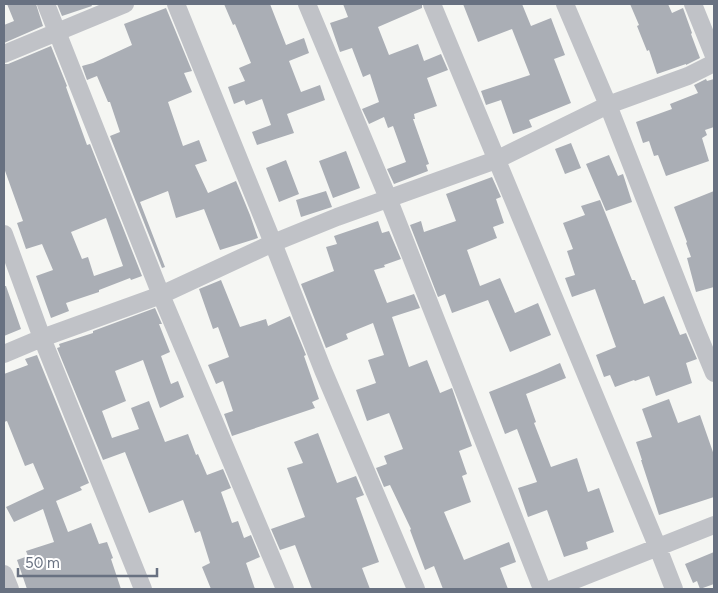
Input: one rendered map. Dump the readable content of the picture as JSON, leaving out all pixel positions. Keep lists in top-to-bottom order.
{
  "scale_bar": "50 m"
}
